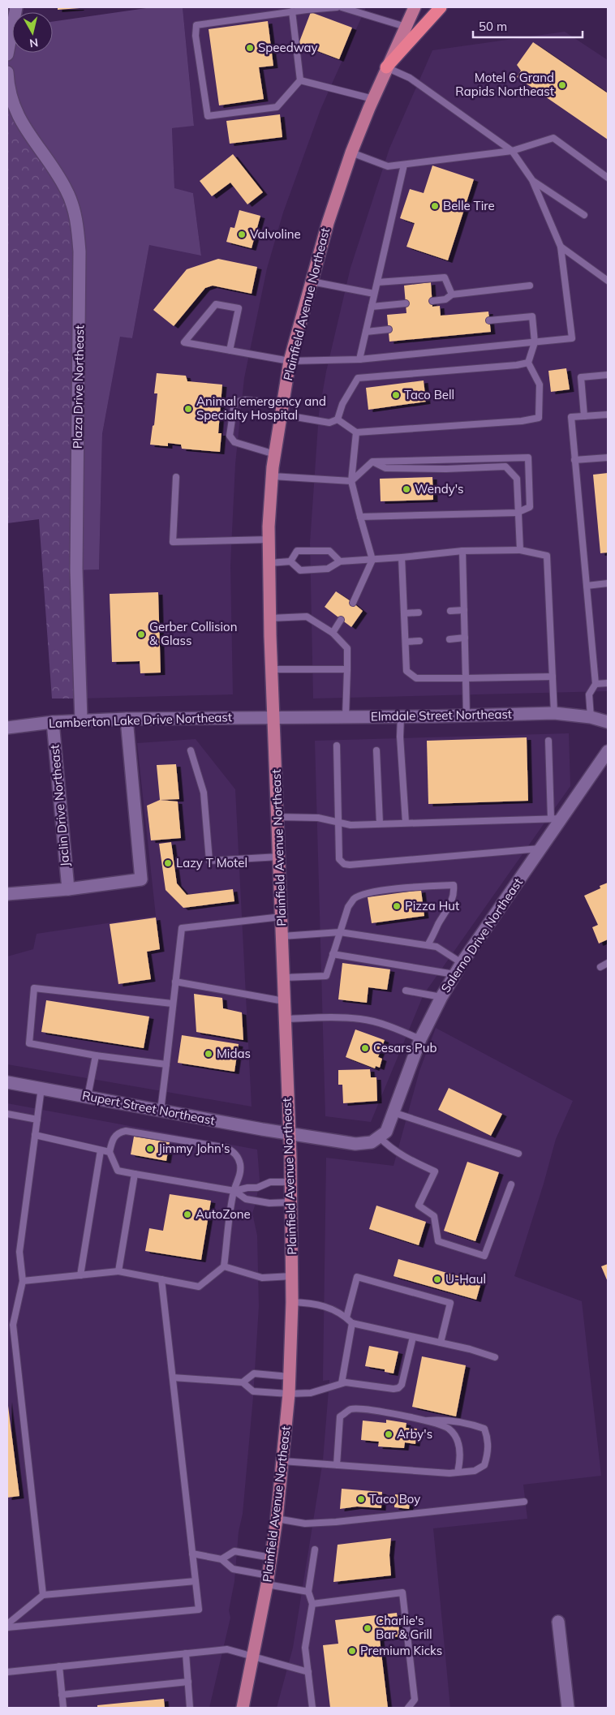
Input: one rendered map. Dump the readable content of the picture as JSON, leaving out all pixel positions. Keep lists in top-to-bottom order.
{
  "streets": {
    "main road": ["Plainfield Avenue Northeast"],
    "street": [
      "Plaza Drive Northeast",
      "Elmdale Street Northeast",
      "Lamberton Lake Drive Northeast",
      "Jaclin Drive Northeast",
      "Salerno Drive Northeast",
      "Rupert Street Northeast"
    ]
  },
  "crossings": [
    ["Plainfield Avenue Northeast", "Elmdale Street Northeast"],
    ["Plainfield Avenue Northeast", "Lamberton Lake Drive Northeast"],
    ["Plainfield Avenue Northeast", "Rupert Street Northeast"],
    ["Plaza Drive Northeast", "Lamberton Lake Drive Northeast"],
    ["Elmdale Street Northeast", "Lamberton Lake Drive Northeast"],
    ["Lamberton Lake Drive Northeast", "Jaclin Drive Northeast"]
  ],
  "places": [
    "Speedway",
    "Motel 6 Grand Rapids Northeast",
    "Belle Tire",
    "Valvoline",
    "Taco Bell",
    "Animal emergency and Specialty Hospital",
    "Wendy's",
    "Gerber Collision & Glass",
    "Lazy T Motel",
    "Pizza Hut",
    "Cesars Pub",
    "Midas",
    "Jimmy John's",
    "AutoZone",
    "U-Haul",
    "Arby's",
    "Taco Boy",
    "Charlie's Bar & Grill",
    "Premium Kicks"
  ],
  "scale_bar": "50 m",
  "north": "bottom"
}
